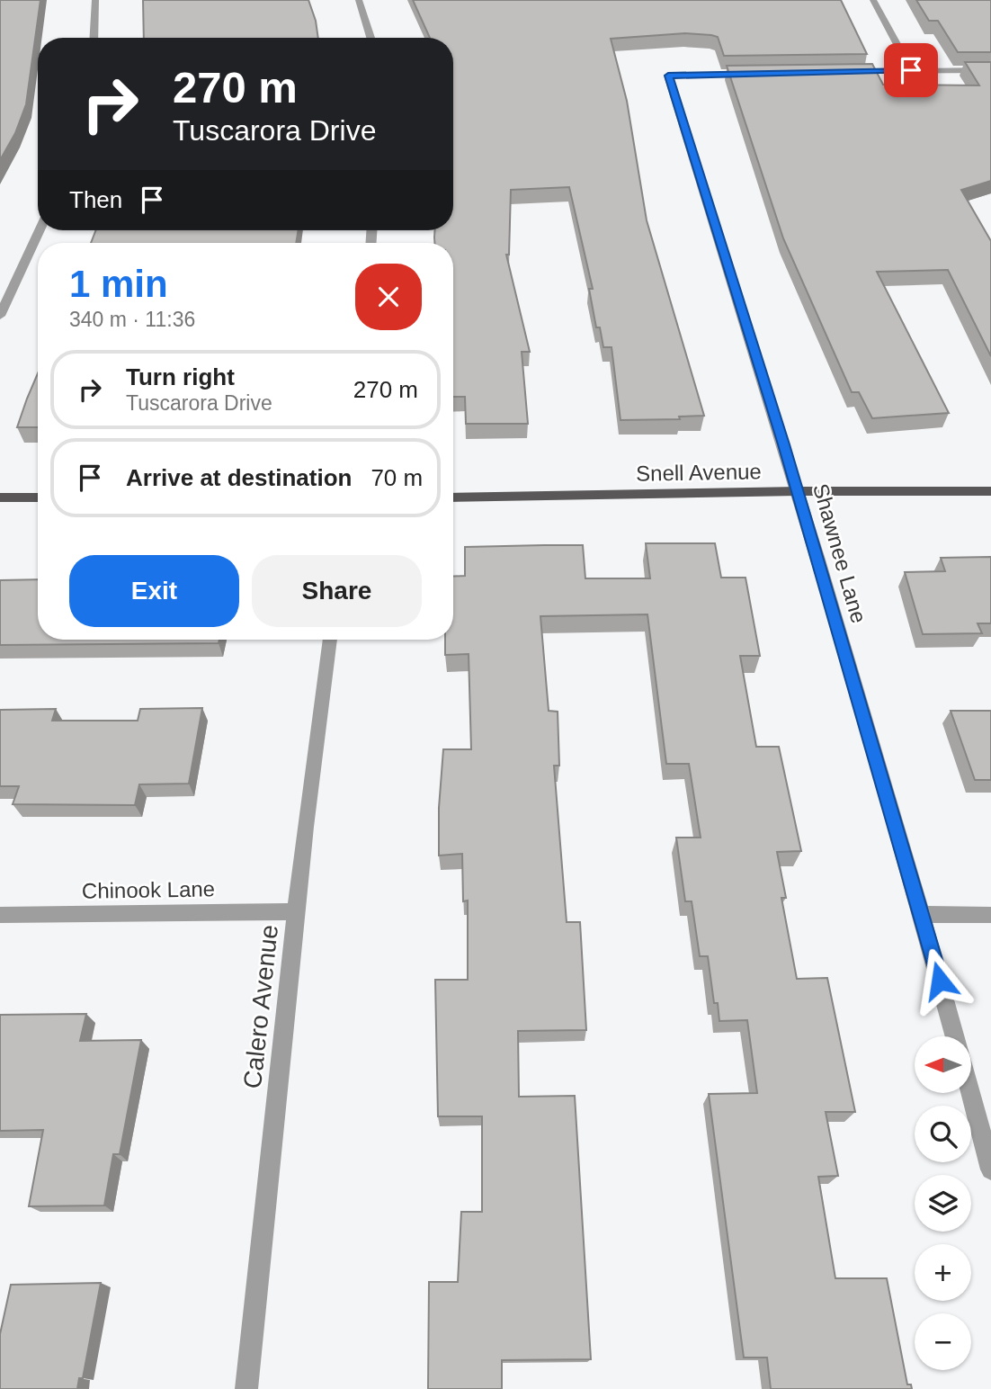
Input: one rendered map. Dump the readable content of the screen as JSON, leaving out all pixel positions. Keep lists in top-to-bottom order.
{
  "streets": {
    "main road": ["Snell Avenue"],
    "street": ["Shawnee Lane", "Chinook Lane", "Calero Avenue"]
  },
  "crossings": [
    ["Snell Avenue", "Shawnee Lane"],
    ["Chinook Lane", "Calero Avenue"]
  ],
  "north": "left",
  "page": {
    "turn": ["270 m", "Tuscarora Drive"],
    "then": "Then",
    "heading": ["1 min", "340 m · 11:36"],
    "list": [
      {
        "name": "Turn right",
        "note": "Tuscarora Drive",
        "value": "270 m"
      },
      {
        "name": "Arrive at destination",
        "value": "70 m"
      }
    ],
    "buttons": ["Exit", "Share"],
    "map_buttons": ["+", "−"]
  }
}
